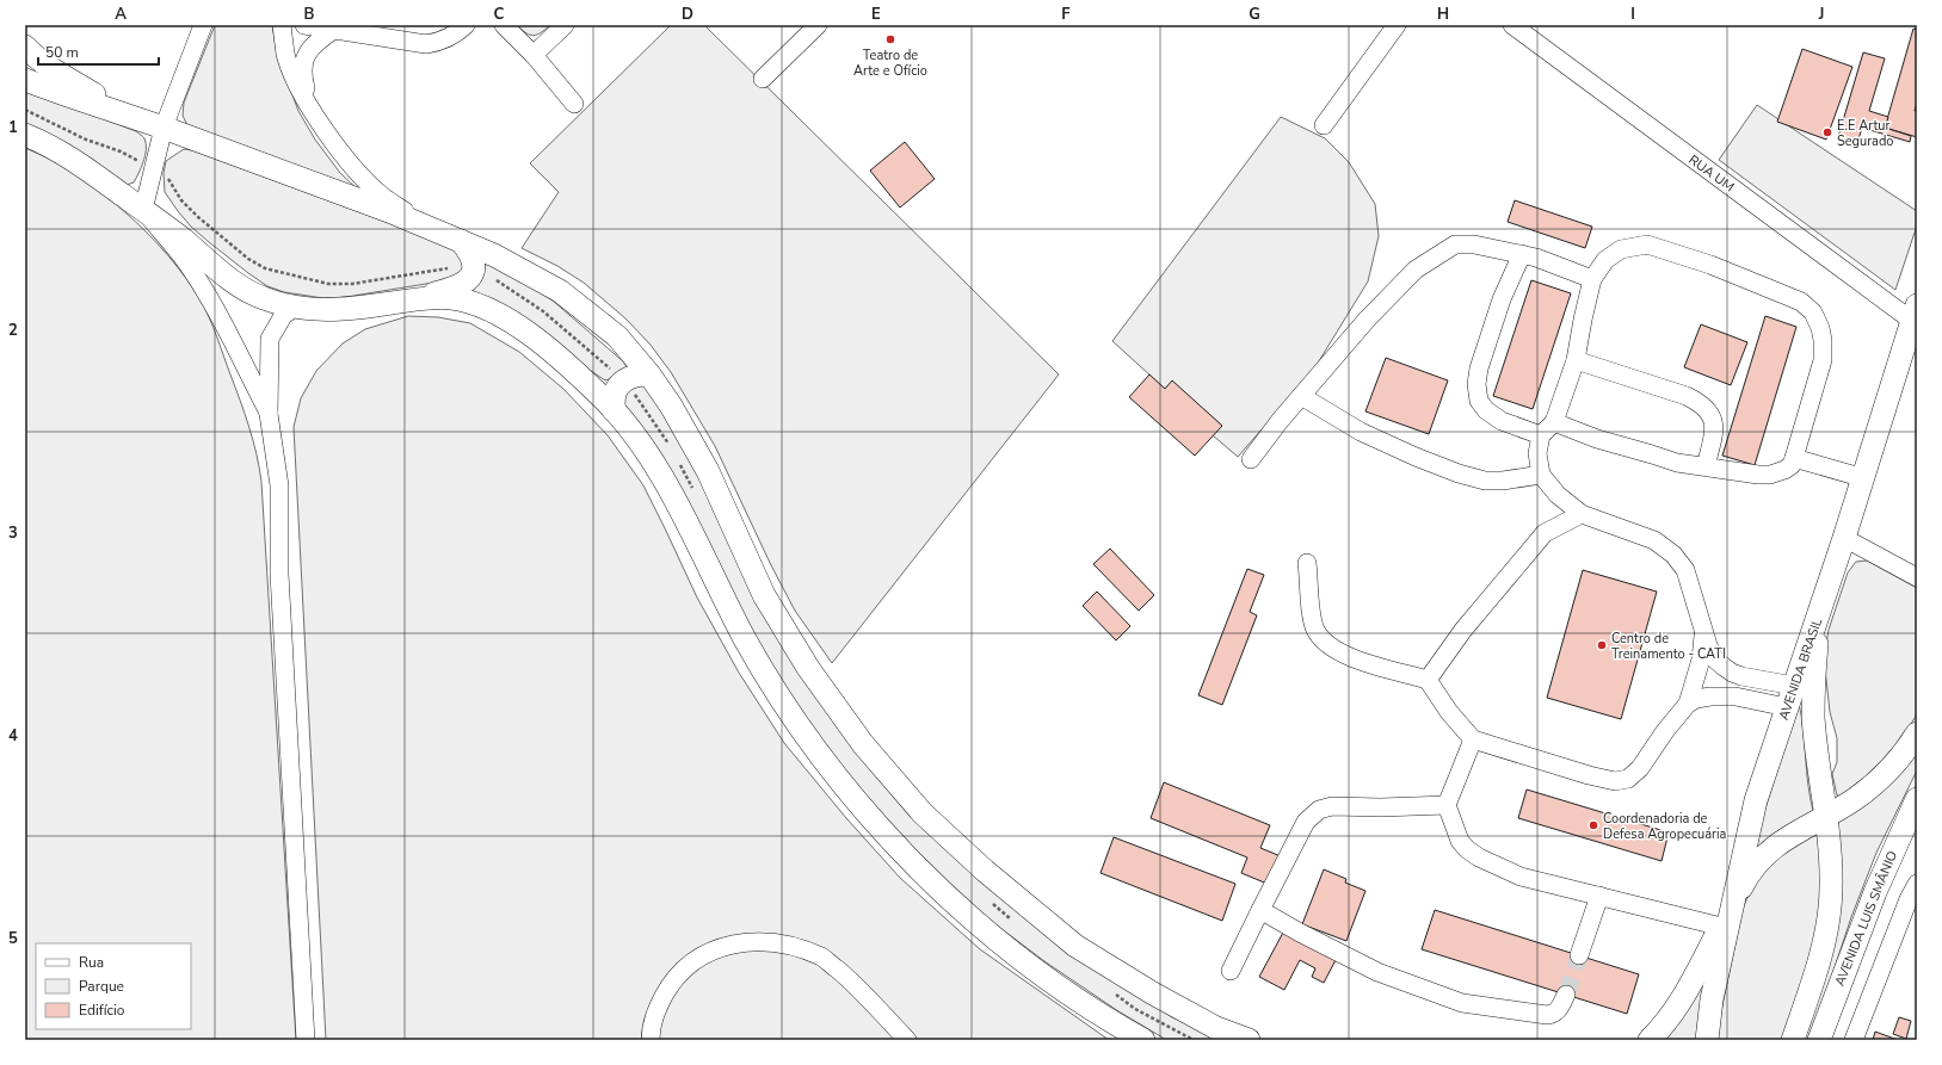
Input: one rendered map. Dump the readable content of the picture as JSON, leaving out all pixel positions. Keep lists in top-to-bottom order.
{
  "streets": {
    "main road": ["AVENIDA BRASIL", "AVENIDA LUIS SMÂNIO"],
    "street": ["RUA UM"]
  },
  "crossings": [
    ["RUA UM", "AVENIDA BRASIL"]
  ],
  "places": [
    "Teatro de Arte e Ofício",
    "E.E Artur Segurado",
    "Centro de Treinamento - CATI",
    "Coordenadoria de Defesa Agropecuária"
  ],
  "legend": ["Rua", "Parque", "Edifício"],
  "scale_bar": "50 m",
  "grid": {
    "columns": [
      "A",
      "B",
      "C",
      "D",
      "E",
      "F",
      "G",
      "H",
      "I",
      "J"
    ],
    "rows": [
      "1",
      "2",
      "3",
      "4",
      "5"
    ]
  }
}
